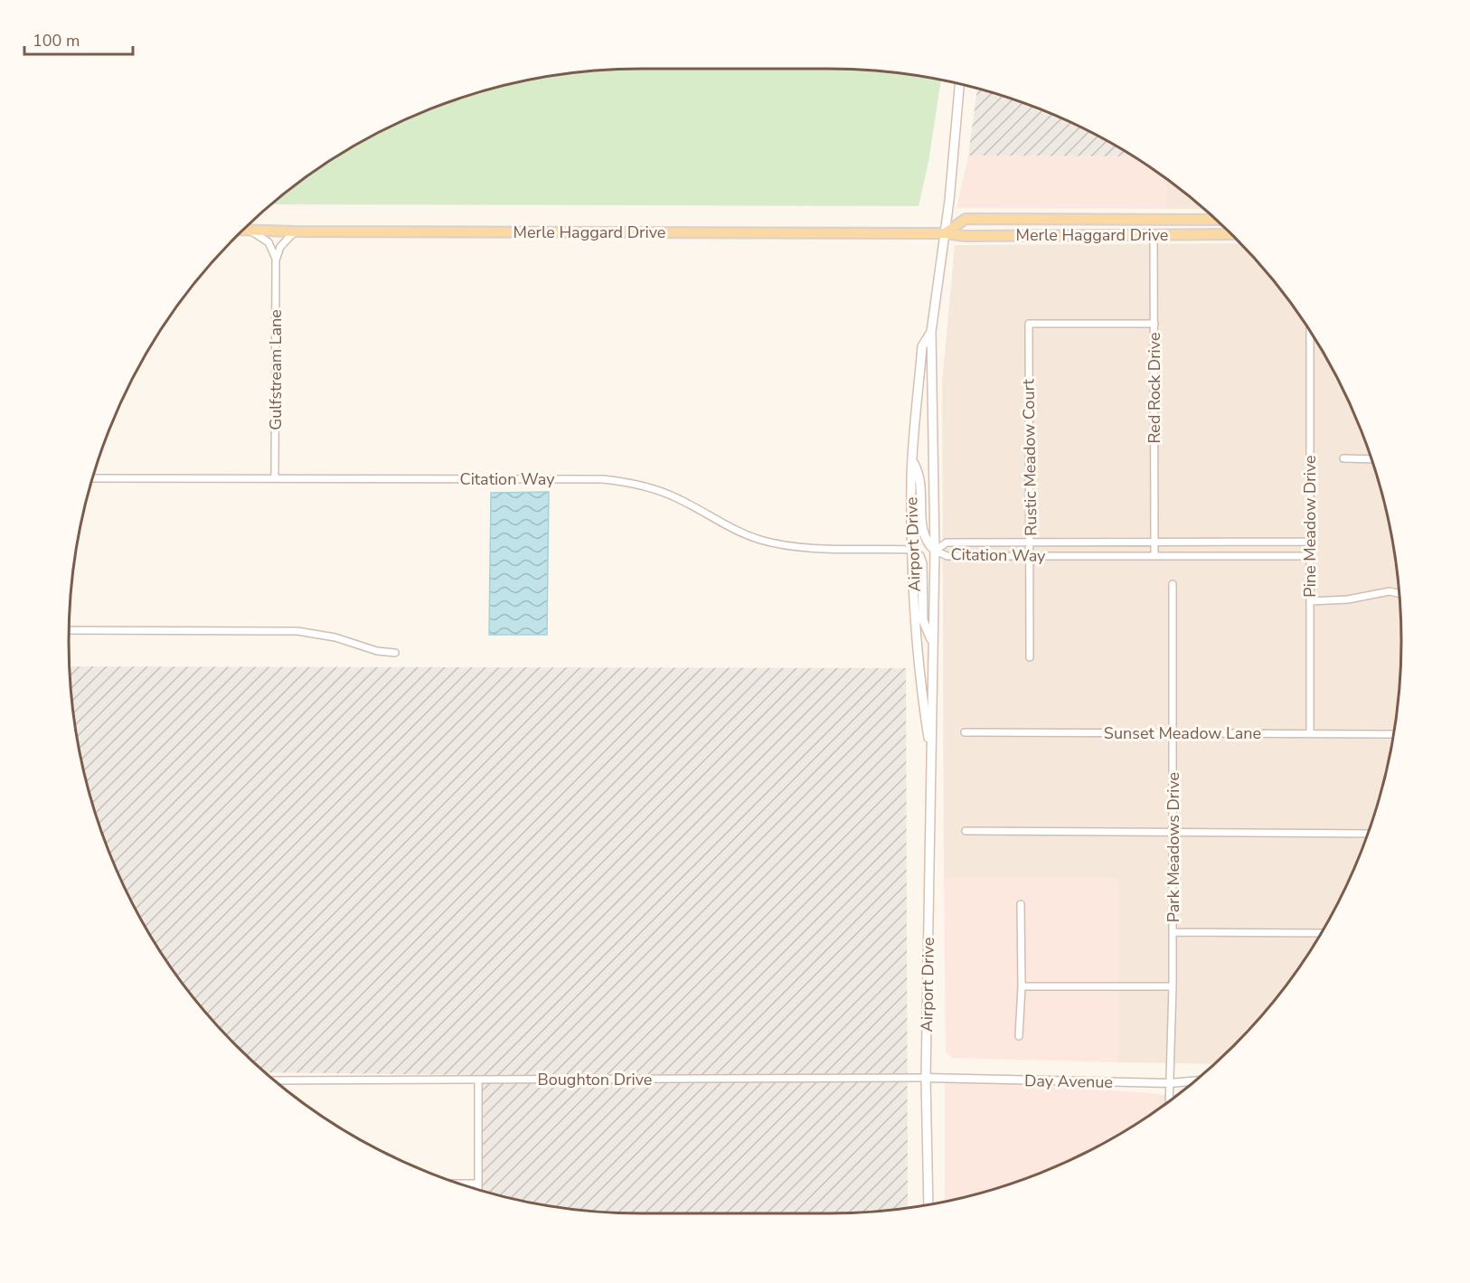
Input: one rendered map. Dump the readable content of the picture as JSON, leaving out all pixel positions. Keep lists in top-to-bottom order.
{
  "streets": {
    "main road": ["Merle Haggard Drive", "Airport Drive"],
    "street": [
      "Gulfstream Lane",
      "Red Rock Drive",
      "Rustic Meadow Court",
      "Citation Way",
      "Pine Meadow Drive",
      "Sunset Meadow Lane",
      "Park Meadows Drive",
      "Boughton Drive",
      "Day Avenue"
    ]
  },
  "crossings": [
    ["Merle Haggard Drive", "Gulfstream Lane"],
    ["Merle Haggard Drive", "Red Rock Drive"],
    ["Merle Haggard Drive", "Airport Drive"],
    ["Gulfstream Lane", "Citation Way"],
    ["Red Rock Drive", "Rustic Meadow Court"],
    ["Red Rock Drive", "Citation Way"],
    ["Rustic Meadow Court", "Citation Way"],
    ["Citation Way", "Pine Meadow Drive"],
    ["Citation Way", "Airport Drive"],
    ["Pine Meadow Drive", "Sunset Meadow Lane"],
    ["Airport Drive", "Boughton Drive"],
    ["Airport Drive", "Day Avenue"],
    ["Sunset Meadow Lane", "Park Meadows Drive"],
    ["Park Meadows Drive", "Day Avenue"],
    ["Boughton Drive", "Day Avenue"]
  ],
  "scale_bar": "100 m"
}
